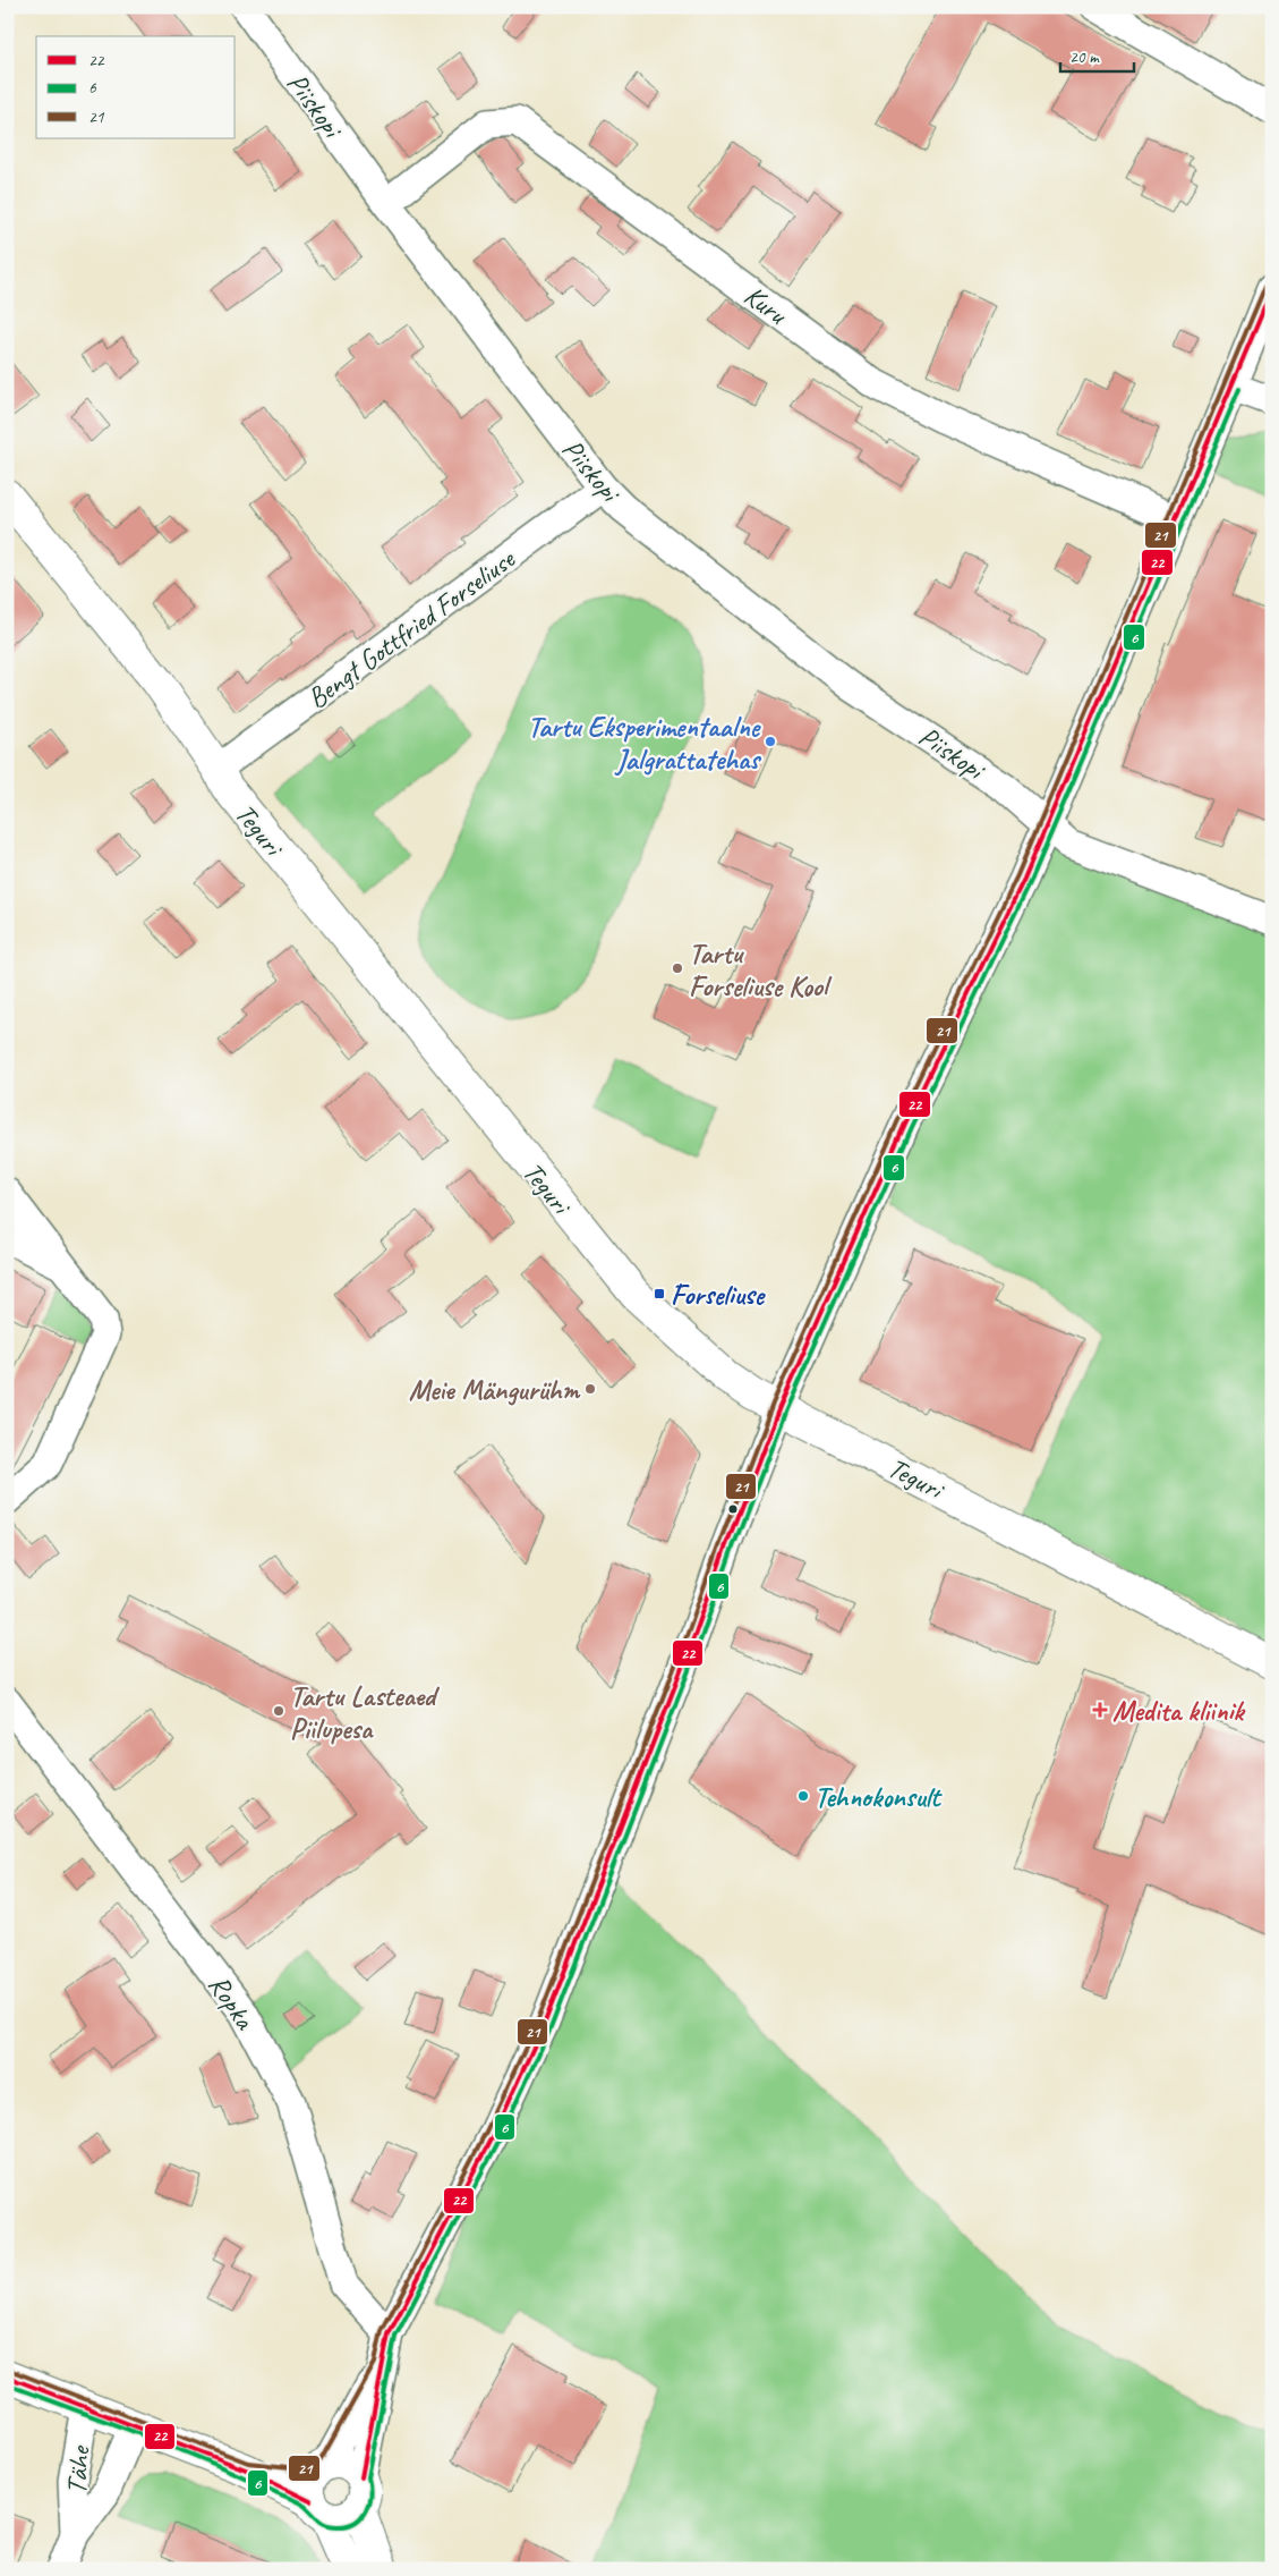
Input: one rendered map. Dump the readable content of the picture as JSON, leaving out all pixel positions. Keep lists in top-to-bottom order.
{
  "streets": {
    "street": [
      "Piiskopi",
      "Kuru",
      "Bengt Gottfried Forseliuse",
      "Teguri",
      "Ropka",
      "Tähe"
    ]
  },
  "crossings": [
    ["Piiskopi", "Kuru"],
    ["Piiskopi", "Bengt Gottfried Forseliuse"],
    ["Bengt Gottfried Forseliuse", "Teguri"]
  ],
  "places": {
    "other": [
      "Tartu Eksperimentaalne Jalgrattatehas",
      "Tartu Forseliuse Kool",
      "Meie Mängurühm",
      "Tartu Lasteaed Piilupesa",
      "Tehnokonsult"
    ],
    "transit": ["Forseliuse"],
    "health": ["Medita kliinik"]
  },
  "lines": ["transit line 21", "transit line 22", "transit line 6"],
  "legend": ["22", "6", "21"],
  "scale_bar": "20 m"
}
